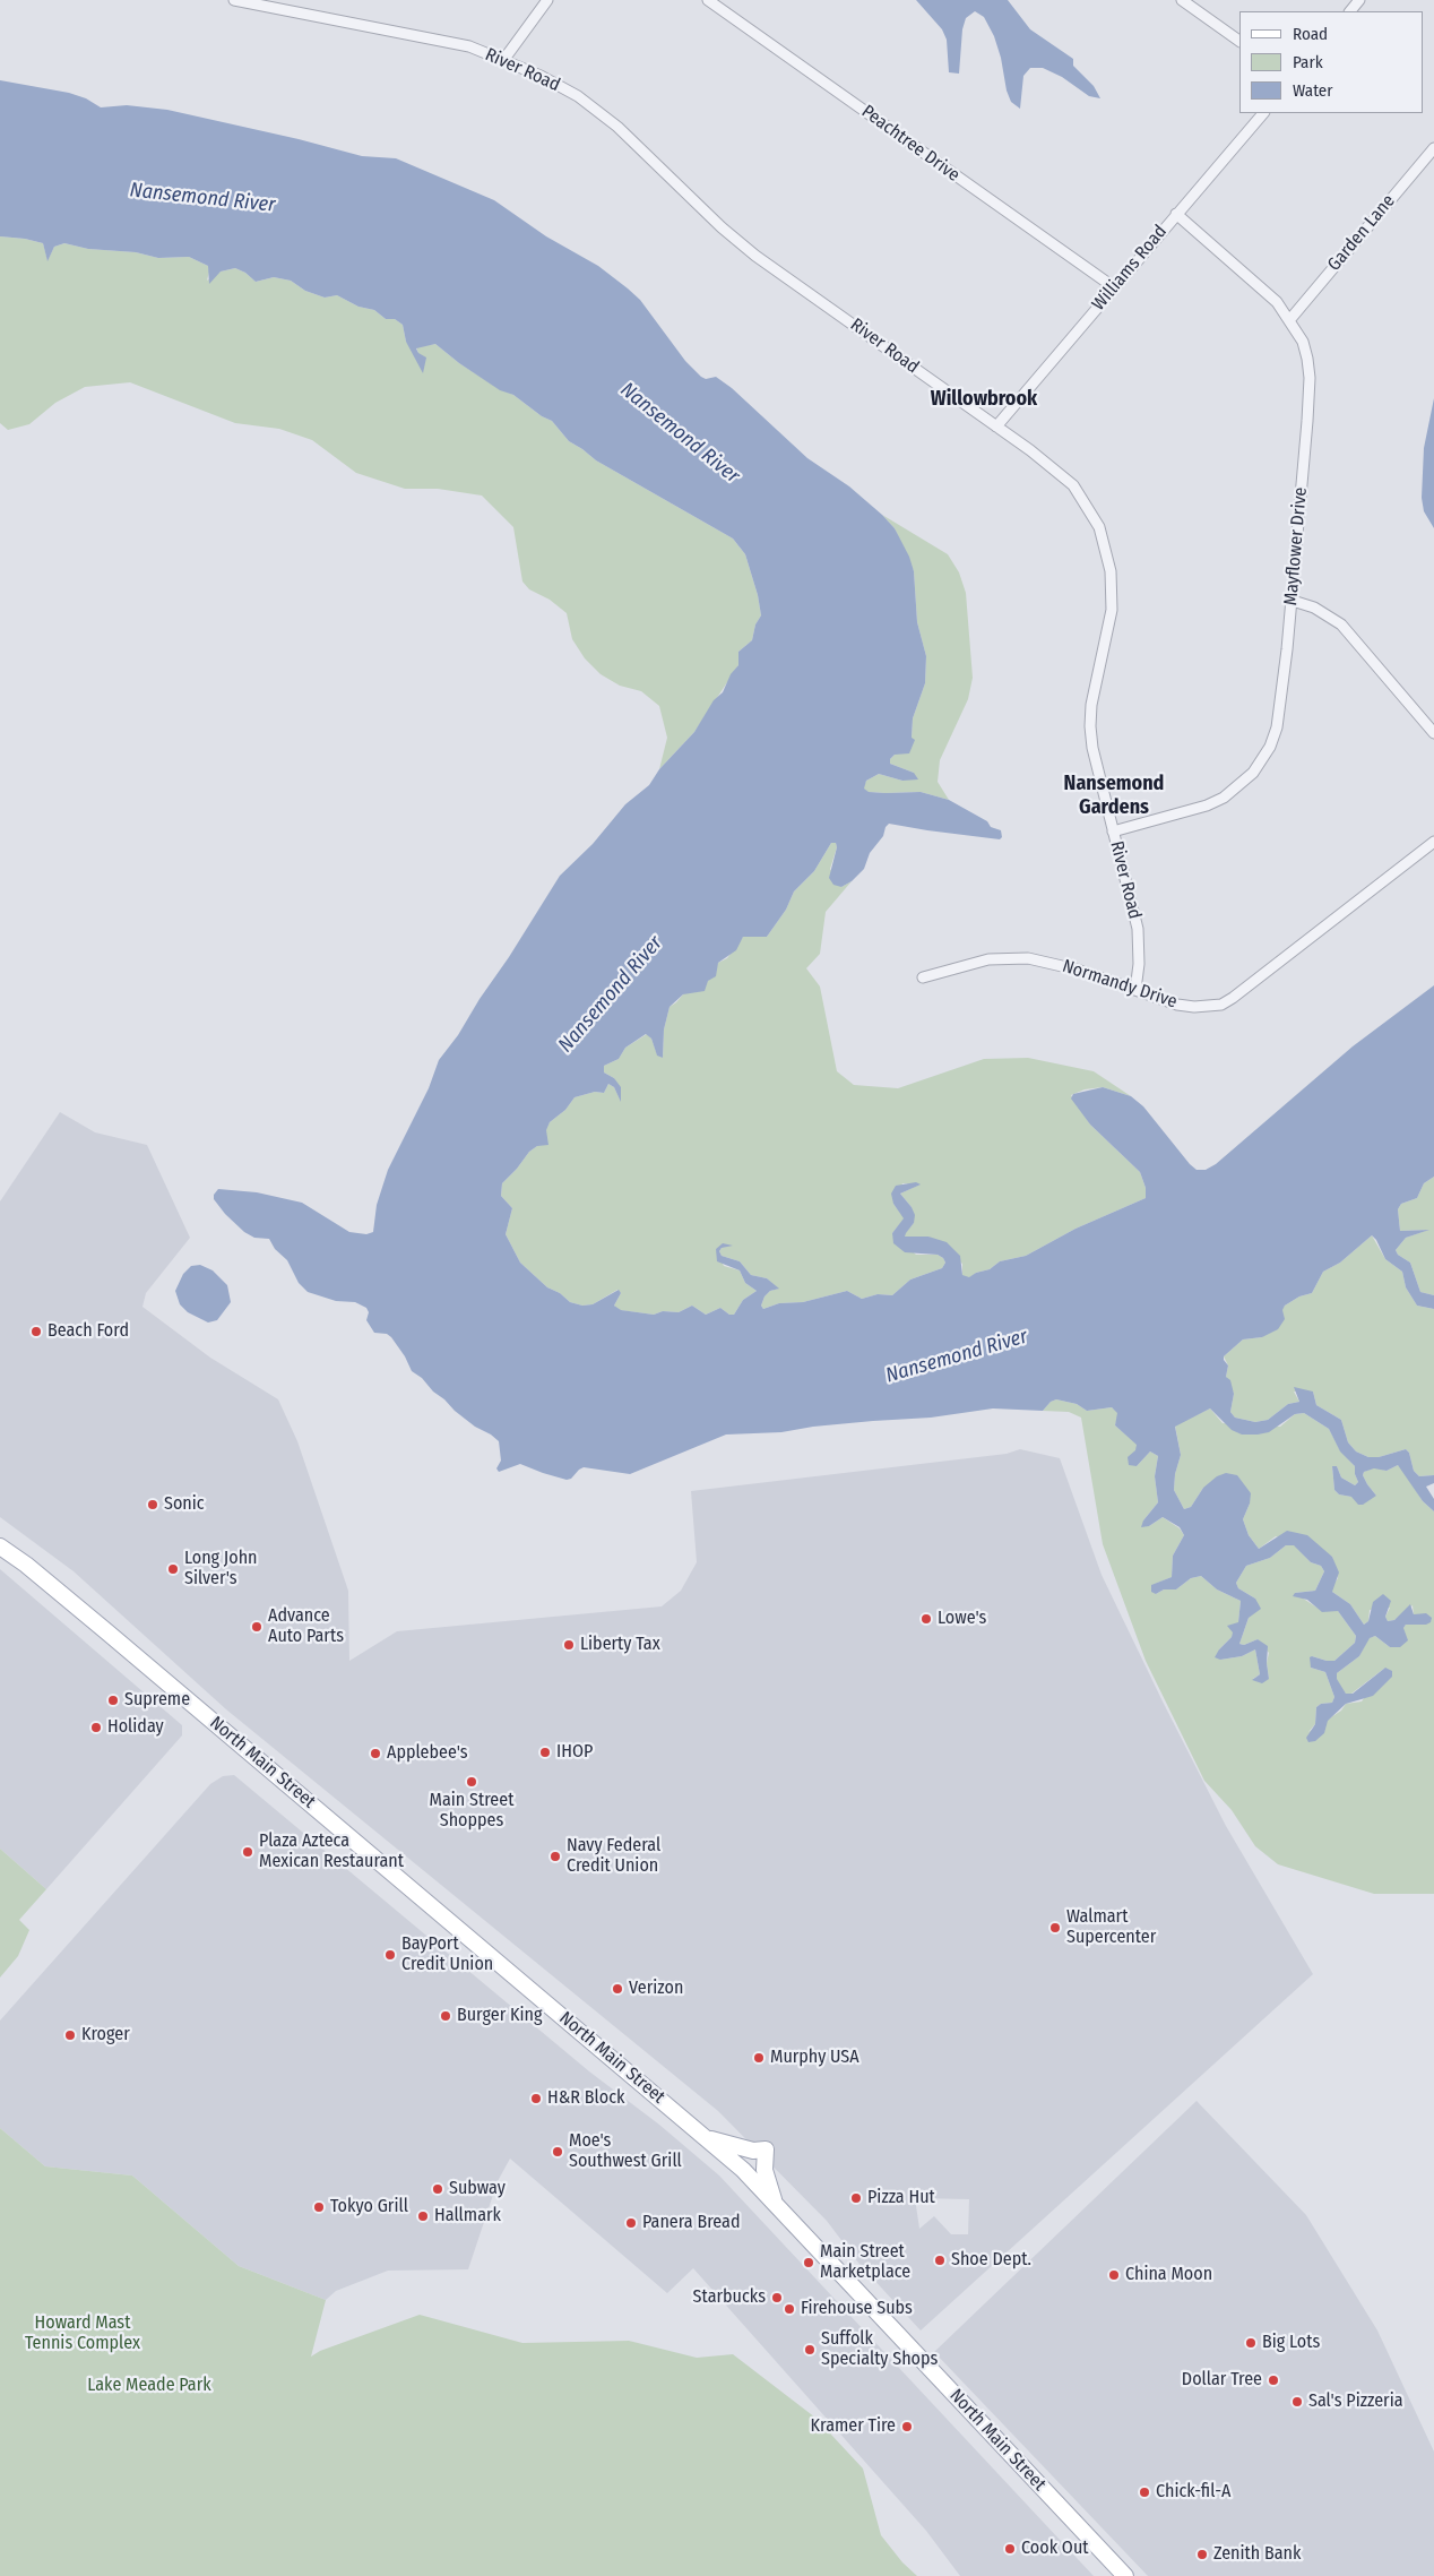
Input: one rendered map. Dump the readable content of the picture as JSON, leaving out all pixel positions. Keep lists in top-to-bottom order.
{
  "streets": {
    "main road": ["North Main Street"],
    "street": [
      "River Road",
      "Peachtree Drive",
      "Garden Lane",
      "Williams Road",
      "Mayflower Drive",
      "Normandy Drive"
    ]
  },
  "crossings": [
    ["River Road", "Williams Road"],
    ["River Road", "Mayflower Drive"],
    ["River Road", "Normandy Drive"],
    ["Peachtree Drive", "Williams Road"],
    ["Garden Lane", "Mayflower Drive"],
    ["Williams Road", "Mayflower Drive"]
  ],
  "districts": ["Willowbrook", "Nansemond Gardens"],
  "water": ["Nansemond River"],
  "parks": ["Howard Mast Tennis Complex", "Lake Meade Park"],
  "places": [
    "Beach Ford",
    "Sonic",
    "Long John Silver's",
    "Lowe's",
    "Advance Auto Parts",
    "Liberty Tax",
    "Supreme",
    "Holiday",
    "IHOP",
    "Applebee's",
    "Main Street Shoppes",
    "Plaza Azteca Mexican Restaurant",
    "Navy Federal Credit Union",
    "Walmart Supercenter",
    "BayPort Credit Union",
    "Verizon",
    "Burger King",
    "Kroger",
    "Murphy USA",
    "H&R Block",
    "Moe's Southwest Grill",
    "Subway",
    "Pizza Hut",
    "Tokyo Grill",
    "Hallmark",
    "Panera Bread",
    "Shoe Dept.",
    "Main Street Marketplace",
    "China Moon",
    "Starbucks",
    "Firehouse Subs",
    "Big Lots",
    "Suffolk Specialty Shops",
    "Dollar Tree",
    "Sal's Pizzeria",
    "Kramer Tire",
    "Chick-fil-A",
    "Cook Out",
    "Zenith Bank"
  ],
  "legend": ["Road", "Park", "Water"]
}
